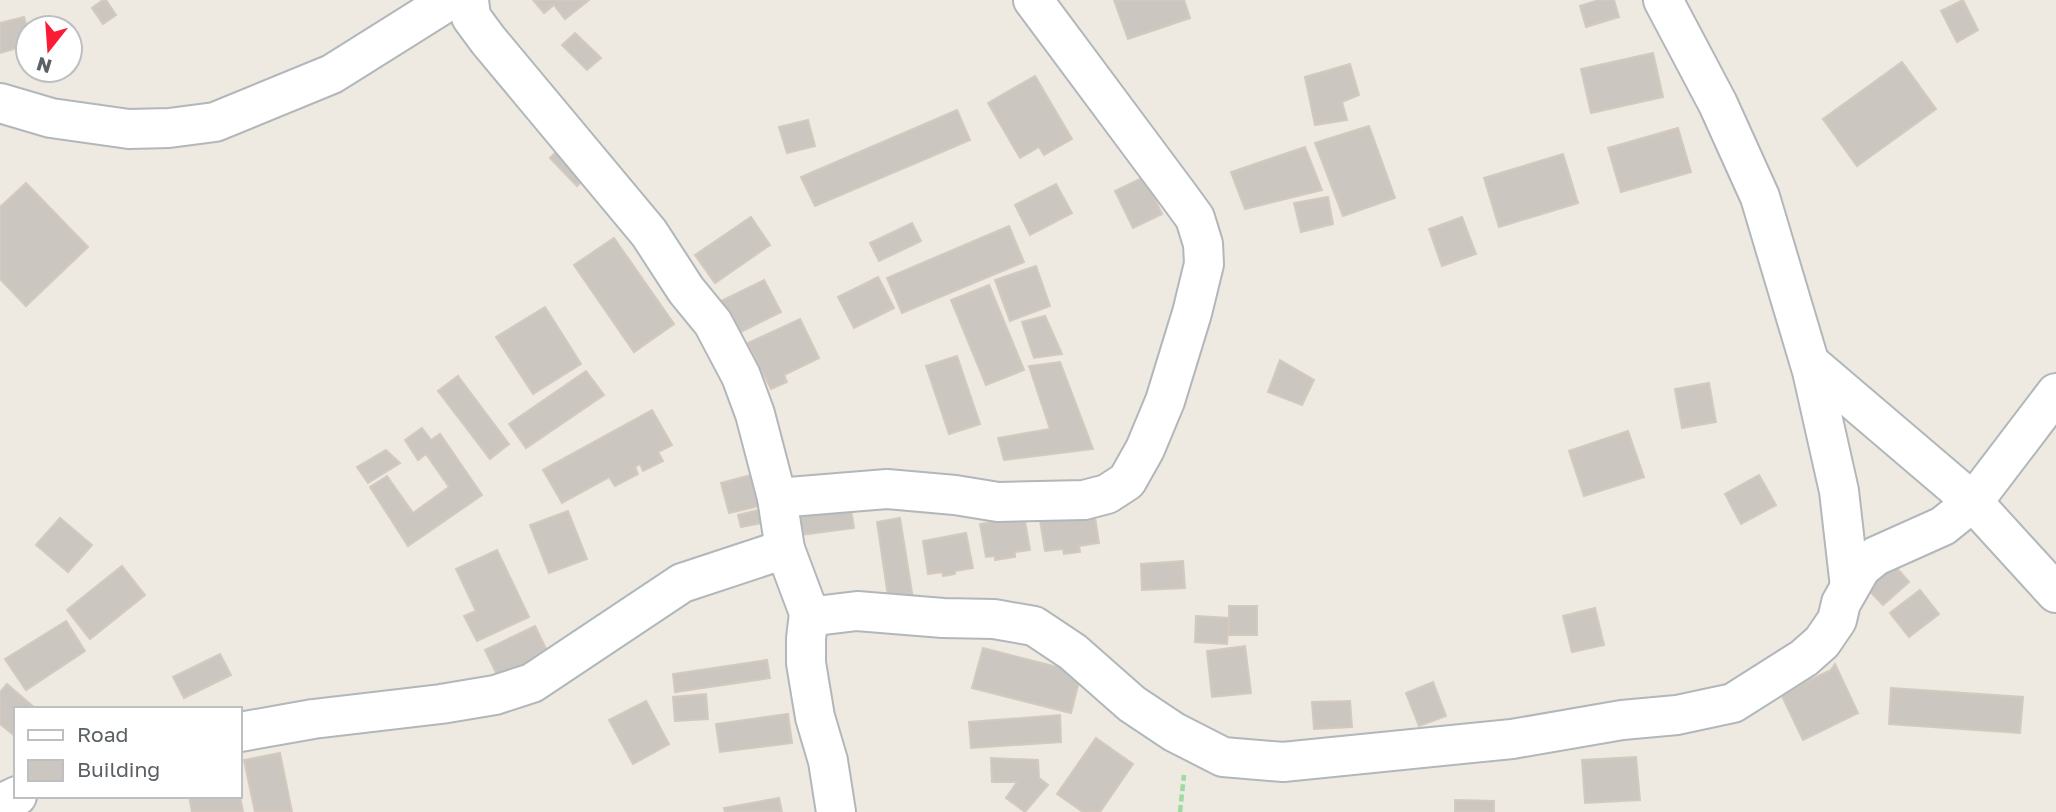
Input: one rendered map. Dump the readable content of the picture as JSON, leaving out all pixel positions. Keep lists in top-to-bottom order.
{
  "legend": ["Road", "Building"],
  "north": "bottom"
}
